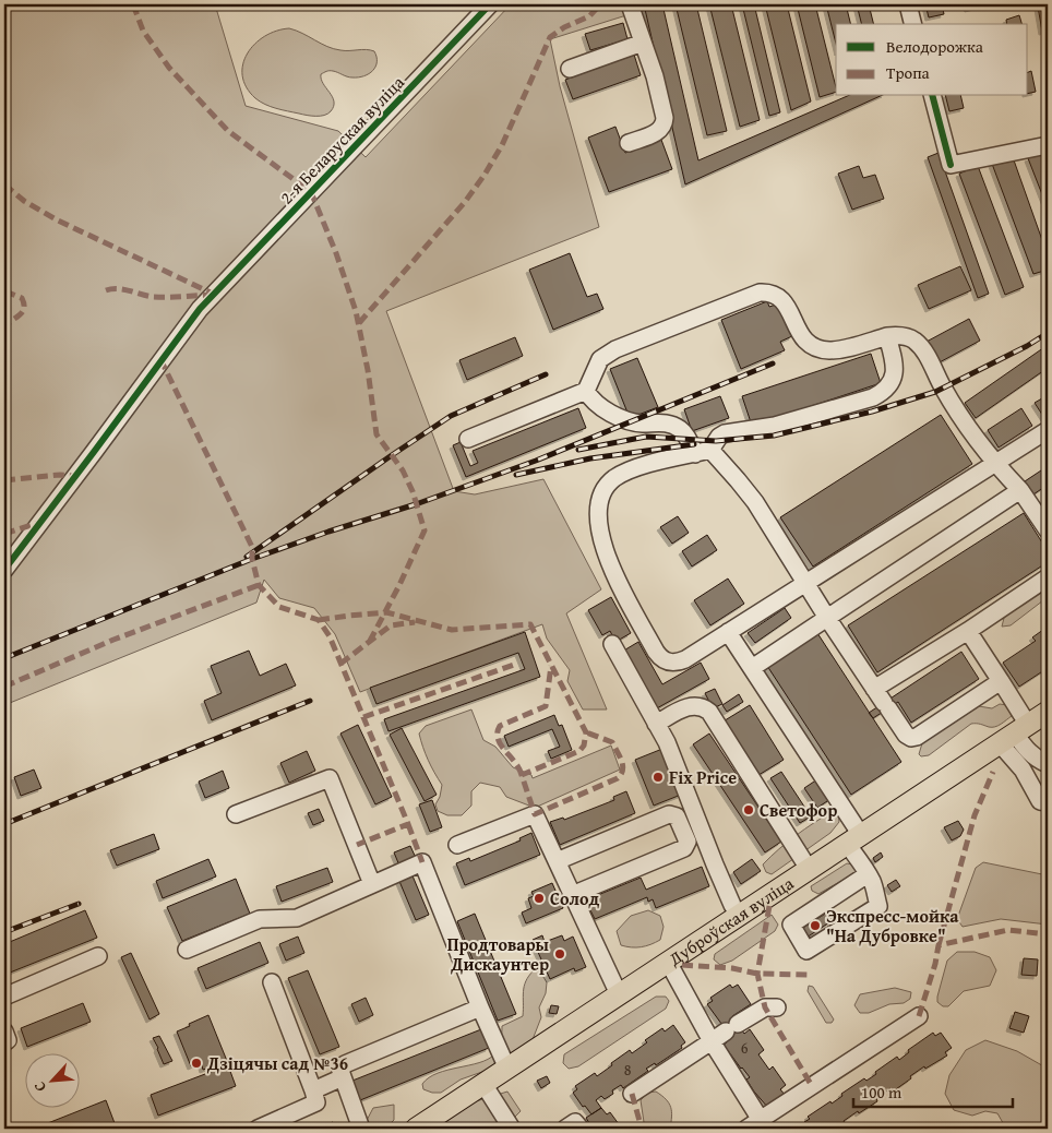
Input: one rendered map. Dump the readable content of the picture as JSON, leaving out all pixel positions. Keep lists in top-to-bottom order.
{
  "streets": {
    "main road": ["Дуброўская вуліца"],
    "street": ["2-я Беларуская вуліца"]
  },
  "places": [
    "Fix Price",
    "Светофор",
    "Солод",
    "Экспресс-мойка \"На Дубровке\"",
    "Продтовары Дискаунтер",
    "Дзіцячы сад №36"
  ],
  "house_numbers": ["6", "8"],
  "legend": ["Велодорожка", "Тропа"],
  "scale_bar": "100 m",
  "north": "bottom left"
}
